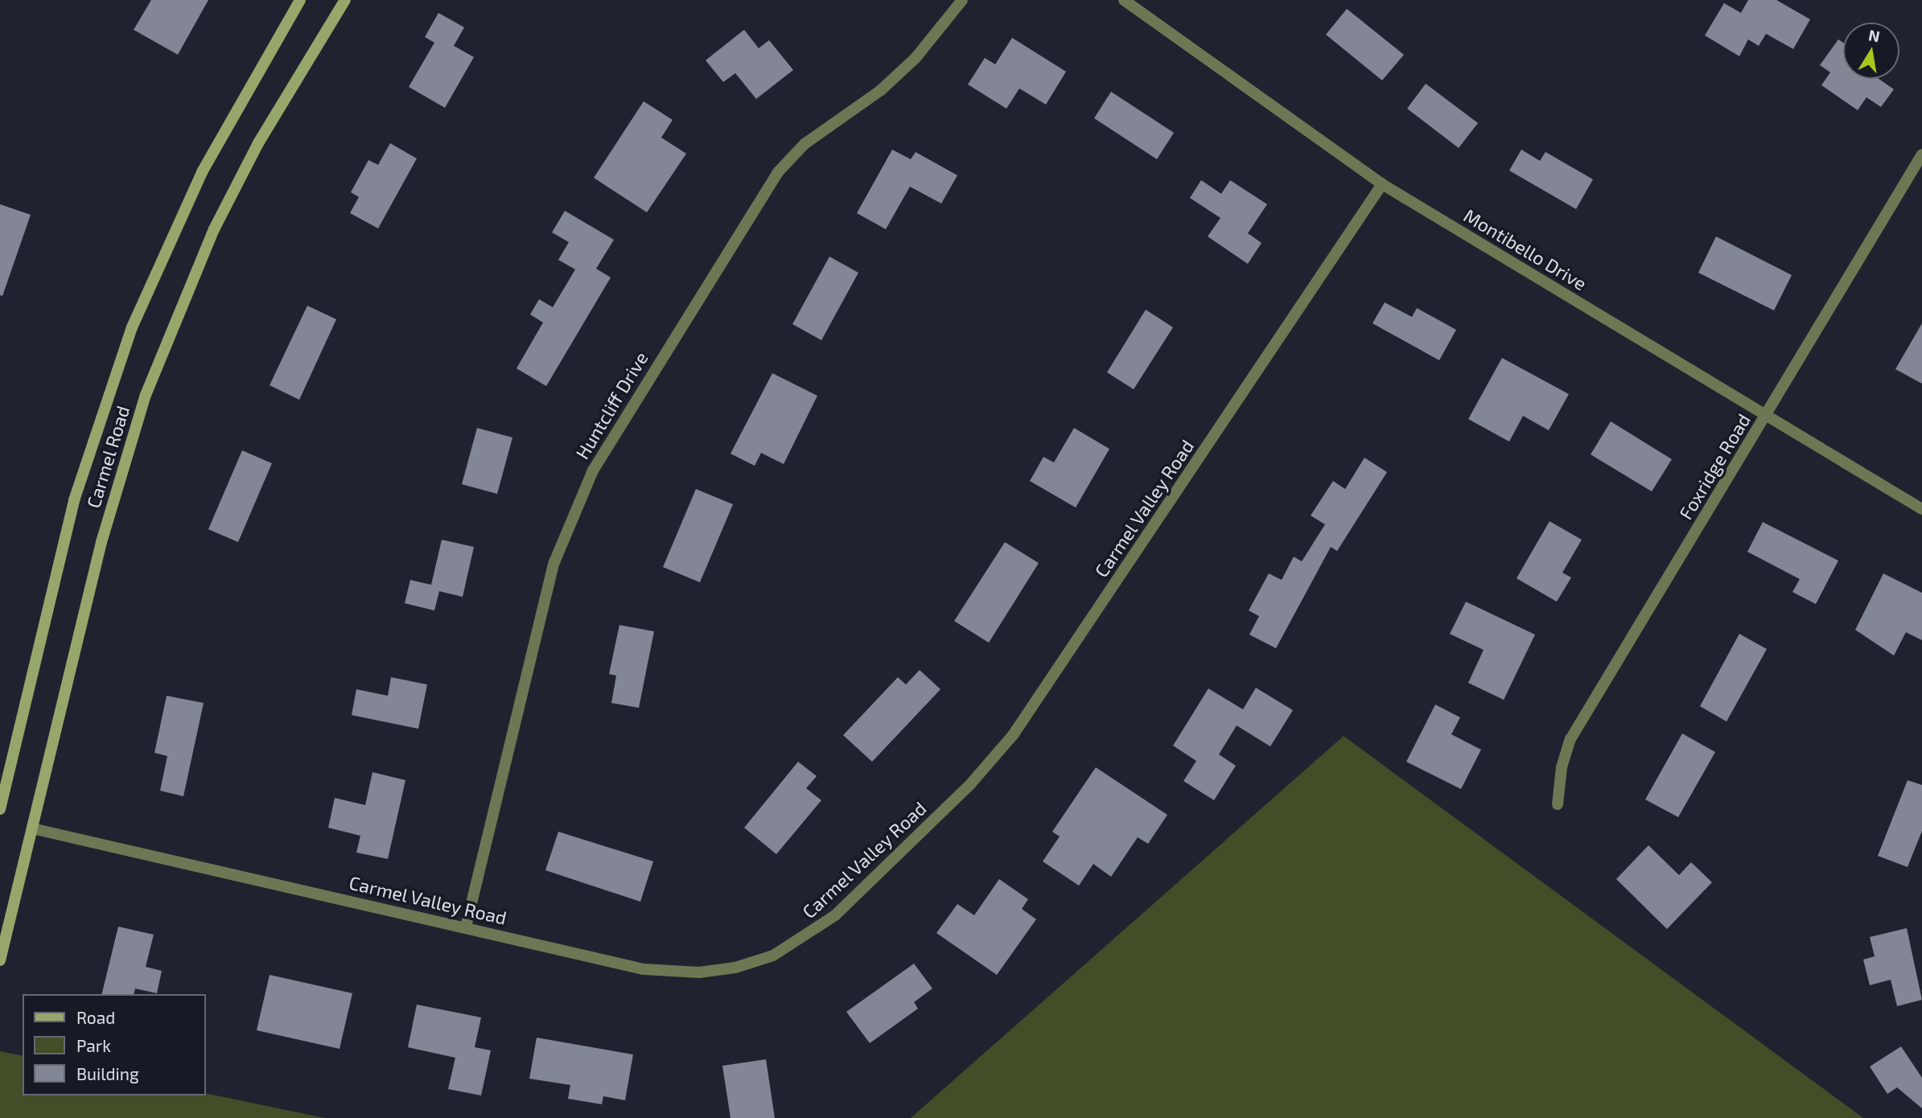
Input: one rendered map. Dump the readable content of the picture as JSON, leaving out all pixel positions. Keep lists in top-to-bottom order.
{
  "streets": {
    "main road": ["Carmel Road"],
    "street": [
      "Montibello Drive",
      "Huntcliff Drive",
      "Foxridge Road",
      "Carmel Valley Road"
    ]
  },
  "crossings": [
    ["Montibello Drive", "Foxridge Road"],
    ["Montibello Drive", "Carmel Valley Road"],
    ["Huntcliff Drive", "Carmel Valley Road"],
    ["Carmel Road", "Carmel Valley Road"]
  ],
  "legend": ["Road", "Park", "Building"],
  "north": "top"
}
